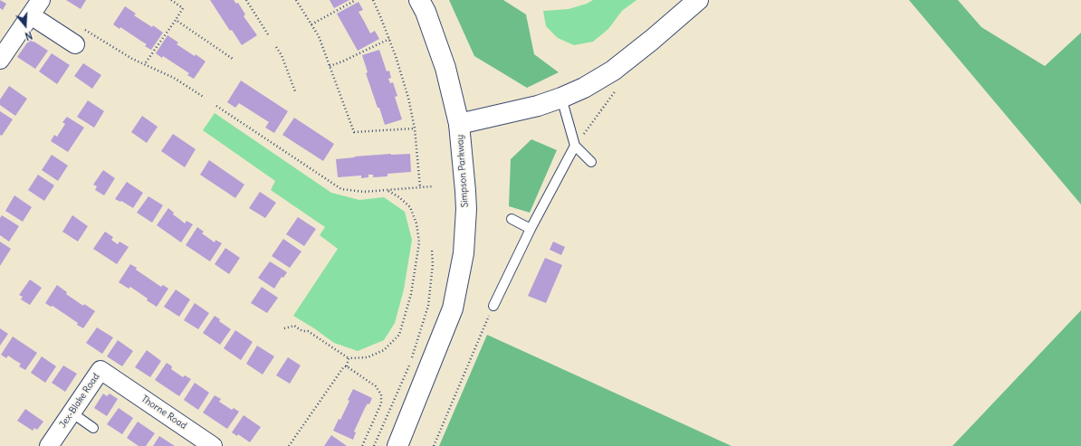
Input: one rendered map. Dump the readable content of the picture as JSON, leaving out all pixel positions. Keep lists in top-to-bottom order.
{
  "streets": {
    "main road": ["Simpson Parkway"],
    "street": ["Jex-Blake Road", "Thorne Road"]
  },
  "crossings": [
    ["Jex-Blake Road", "Thorne Road"]
  ],
  "north": "bottom"
}
